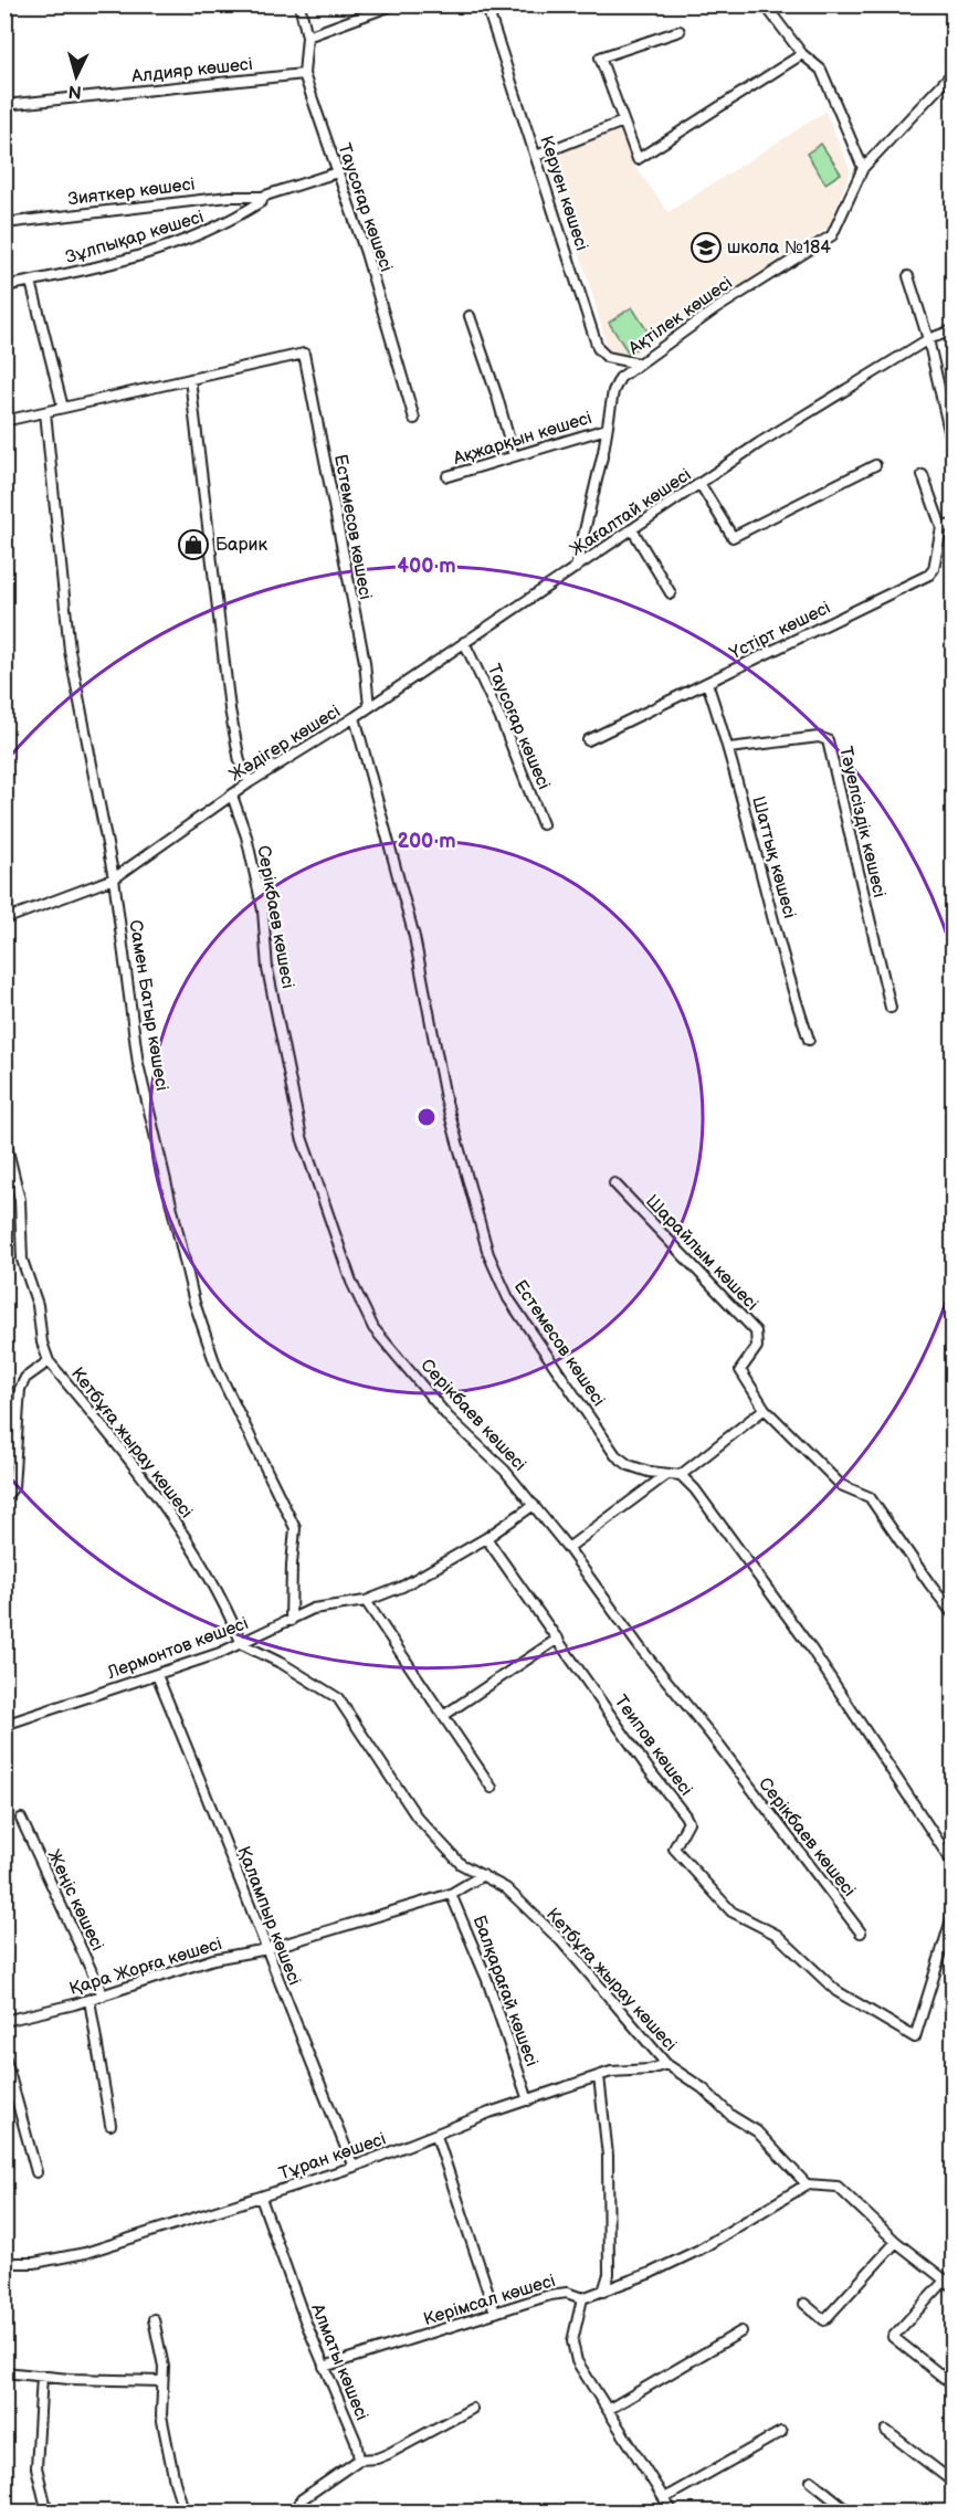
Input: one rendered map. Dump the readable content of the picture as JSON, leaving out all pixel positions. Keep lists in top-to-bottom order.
{
  "streets": {
    "street": [
      "Алдияр көшесі",
      "Зияткер көшесі",
      "Керуен көшесі",
      "Тауcоғар көшесі",
      "Зұлпықар көшесі",
      "Ақтілек көшесі",
      "Ақжарқын көшесі",
      "Жағалтай көшесі",
      "Естемесов көшесі",
      "Үстірт көшесі",
      "Жәдігер көшесі",
      "Тәуелсіздік көшесі",
      "Шаттық көшесі",
      "Серікбаев көшесі",
      "Самен Батыр көшесі",
      "Шарайлым көшесі",
      "Кетбұға жырау көшесі",
      "Лермонтов көшесі",
      "Теипов көшесі",
      "Жеңіс көшесі",
      "Қалампыр көшесі",
      "Қара Жорға көшесі",
      "Балқарағай көшесі",
      "Тұран көшесі",
      "Керімсал көшесі",
      "Алматы көшесі"
    ]
  },
  "crossings": [
    ["Алдияр көшесі", "Тауcоғар көшесі"],
    ["Зияткер көшесі", "Зұлпықар көшесі"],
    ["Керуен көшесі", "Ақтілек көшесі"],
    ["Тауcоғар көшесі", "Жағалтай көшесі"],
    ["Ақтілек көшесі", "Ақжарқын көшесі"],
    ["Ақтілек көшесі", "Жағалтай көшесі"],
    ["Жағалтай көшесі", "Естемесов көшесі"],
    ["Жағалтай көшесі", "Жәдігер көшесі"],
    ["Естемесов көшесі", "Жәдігер көшесі"],
    ["Үстірт көшесі", "Шаттық көшесі"],
    ["Жәдігер көшесі", "Серікбаев көшесі"],
    ["Тәуелсіздік көшесі", "Шаттық көшесі"],
    ["Серікбаев көшесі", "Лермонтов көшесі"],
    ["Самен Батыр көшесі", "Лермонтов көшесі"],
    ["Кетбұға жырау көшесі", "Лермонтов көшесі"],
    ["Кетбұға жырау көшесі", "Қара Жорға көшесі"],
    ["Кетбұға жырау көшесі", "Тұран көшесі"],
    ["Кетбұға жырау көшесі", "Керімсал көшесі"],
    ["Лермонтов көшесі", "Теипов көшесі"],
    ["Лермонтов көшесі", "Қалампыр көшесі"],
    ["Жеңіс көшесі", "Қара Жорға көшесі"],
    ["Қалампыр көшесі", "Қара Жорға көшесі"],
    ["Қалампыр көшесі", "Тұран көшесі"],
    ["Қара Жорға көшесі", "Балқарағай көшесі"],
    ["Балқарағай көшесі", "Тұран көшесі"],
    ["Тұран көшесі", "Алматы көшесі"],
    ["Керімсал көшесі", "Алматы көшесі"]
  ],
  "places": {
    "school or university": ["школа №184"],
    "shop": ["Барик"]
  },
  "north": "bottom",
  "rings": ["400 m", "200 m"]
}
